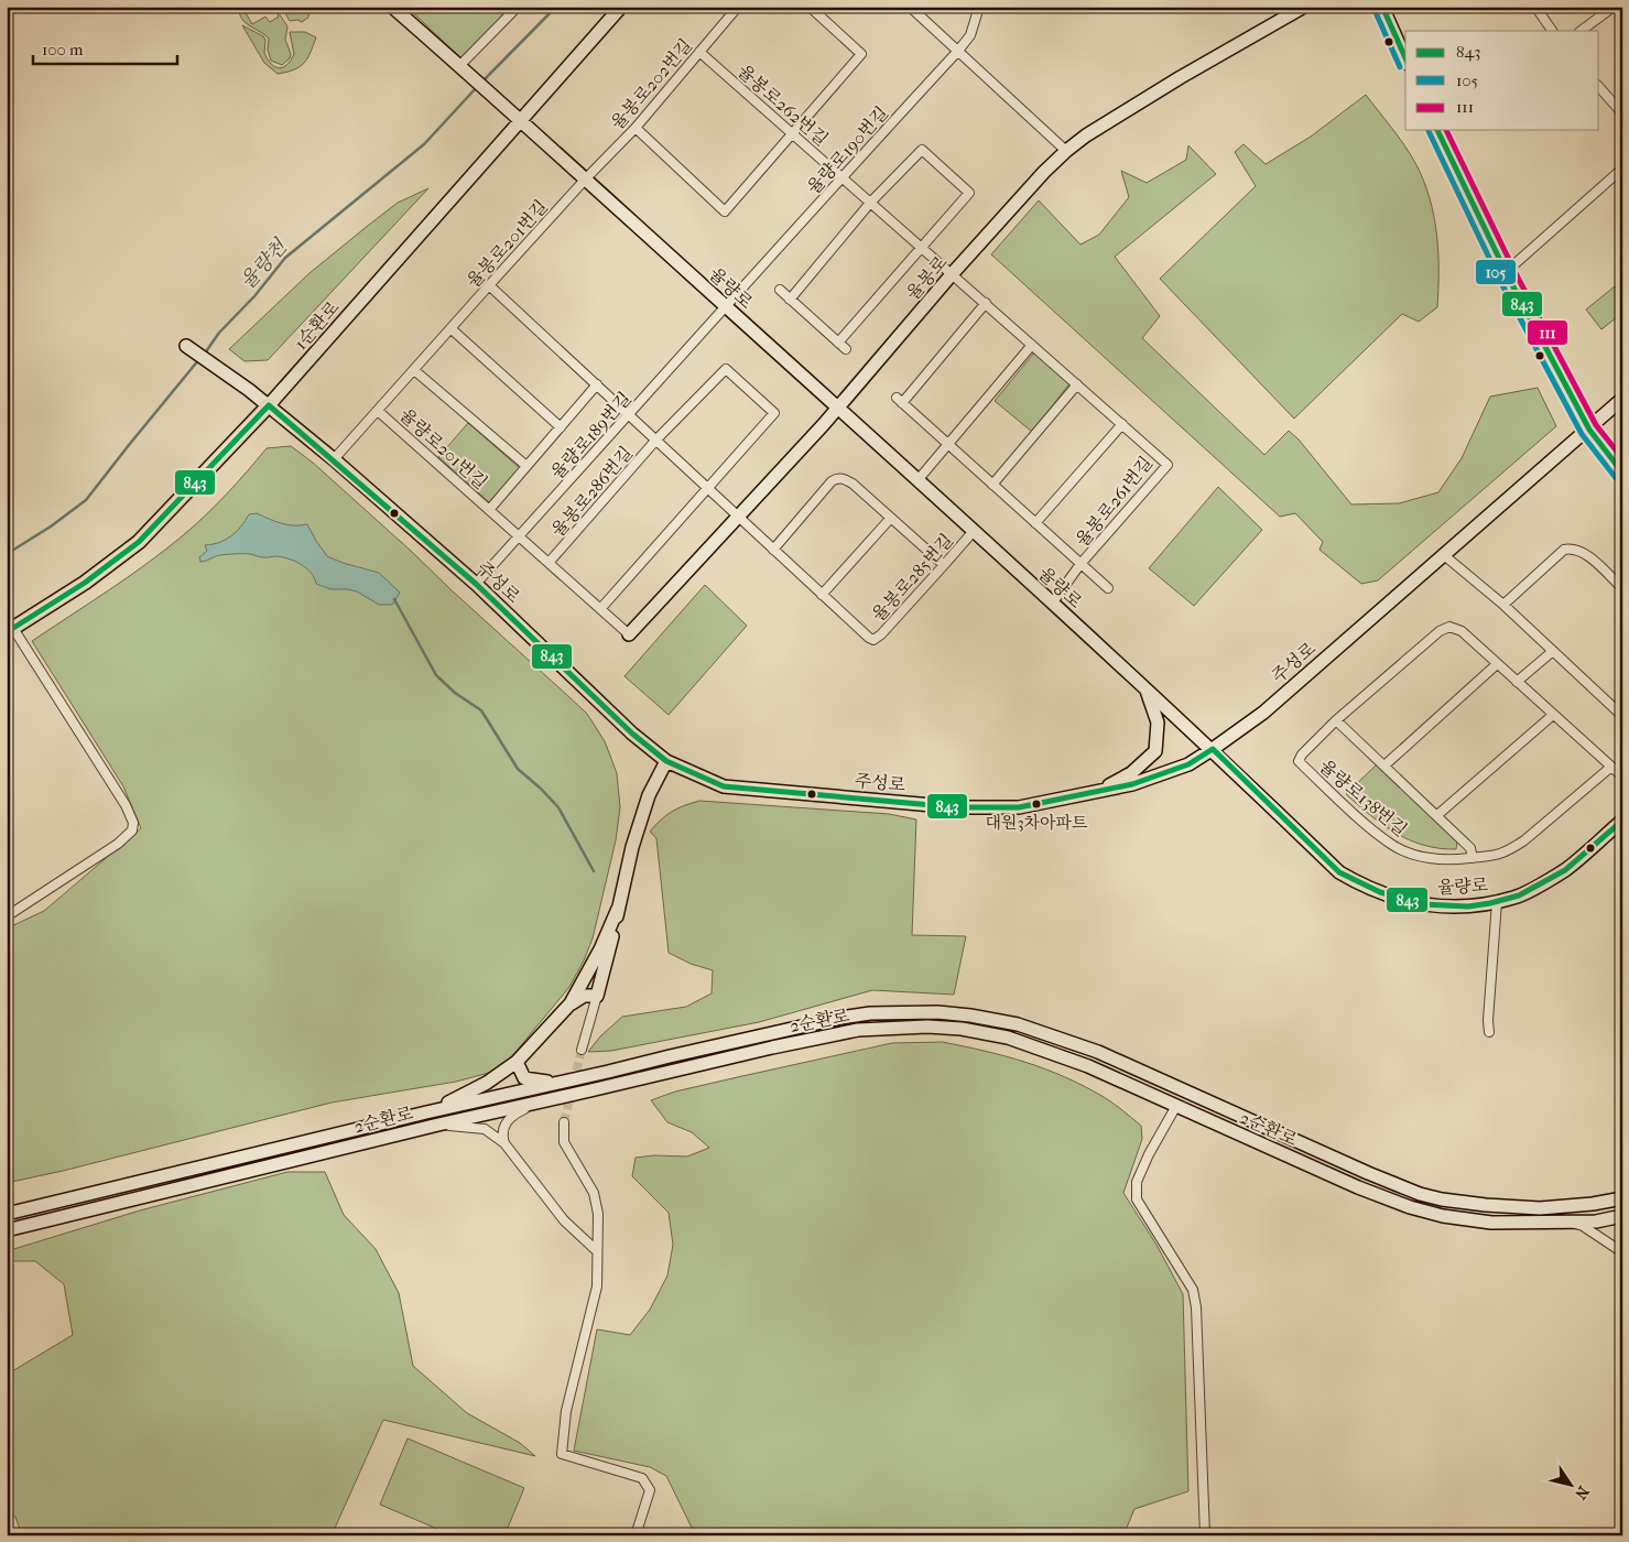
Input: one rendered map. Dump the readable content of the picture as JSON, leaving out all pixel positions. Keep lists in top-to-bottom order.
{
  "streets": {
    "main road": ["1순환로"],
    "street": [
      "율봉로202번길",
      "율봉로262번길",
      "율량로190번길",
      "율봉로201번길",
      "율봉로",
      "율량로",
      "율량로189번길",
      "율량로201번길",
      "율봉로286번길",
      "율봉로261번길",
      "율봉로285번길",
      "주성로",
      "율량로138번길",
      "2순환로"
    ]
  },
  "crossings": [
    ["율봉로202번길", "율봉로262번길"],
    ["율봉로202번길", "율봉로201번길"],
    ["율봉로202번길", "율량로"],
    ["율봉로262번길", "율량로190번길"],
    ["율봉로262번길", "율봉로"],
    ["율봉로262번길", "율봉로261번길"],
    ["율량로190번길", "율량로"],
    ["율량로190번길", "율량로189번길"],
    ["율봉로201번길", "율량로"],
    ["율봉로201번길", "율량로201번길"],
    ["율봉로201번길", "율봉로286번길"],
    ["율봉로201번길", "주성로"],
    ["율봉로", "율량로"],
    ["율봉로", "율량로201번길"],
    ["율봉로", "율봉로286번길"],
    ["율봉로", "율봉로261번길"],
    ["율봉로", "율봉로285번길"],
    ["율량로", "1순환로"],
    ["율량로", "율량로189번길"],
    ["율량로", "율봉로261번길"],
    ["율량로", "율봉로285번길"],
    ["율량로", "주성로"],
    ["1순환로", "주성로"],
    ["율량로189번길", "율량로201번길"],
    ["율량로189번길", "율봉로286번길"],
    ["율량로189번길", "주성로"],
    ["율량로201번길", "율봉로286번길"],
    ["율봉로286번길", "율봉로285번길"]
  ],
  "water": ["율량천"],
  "places": ["대원3차아파트"],
  "lines": ["transit line 843", "transit line 105", "transit line 111"],
  "legend": ["843", "105", "111"],
  "scale_bar": "100 m",
  "north": "bottom right"
}
